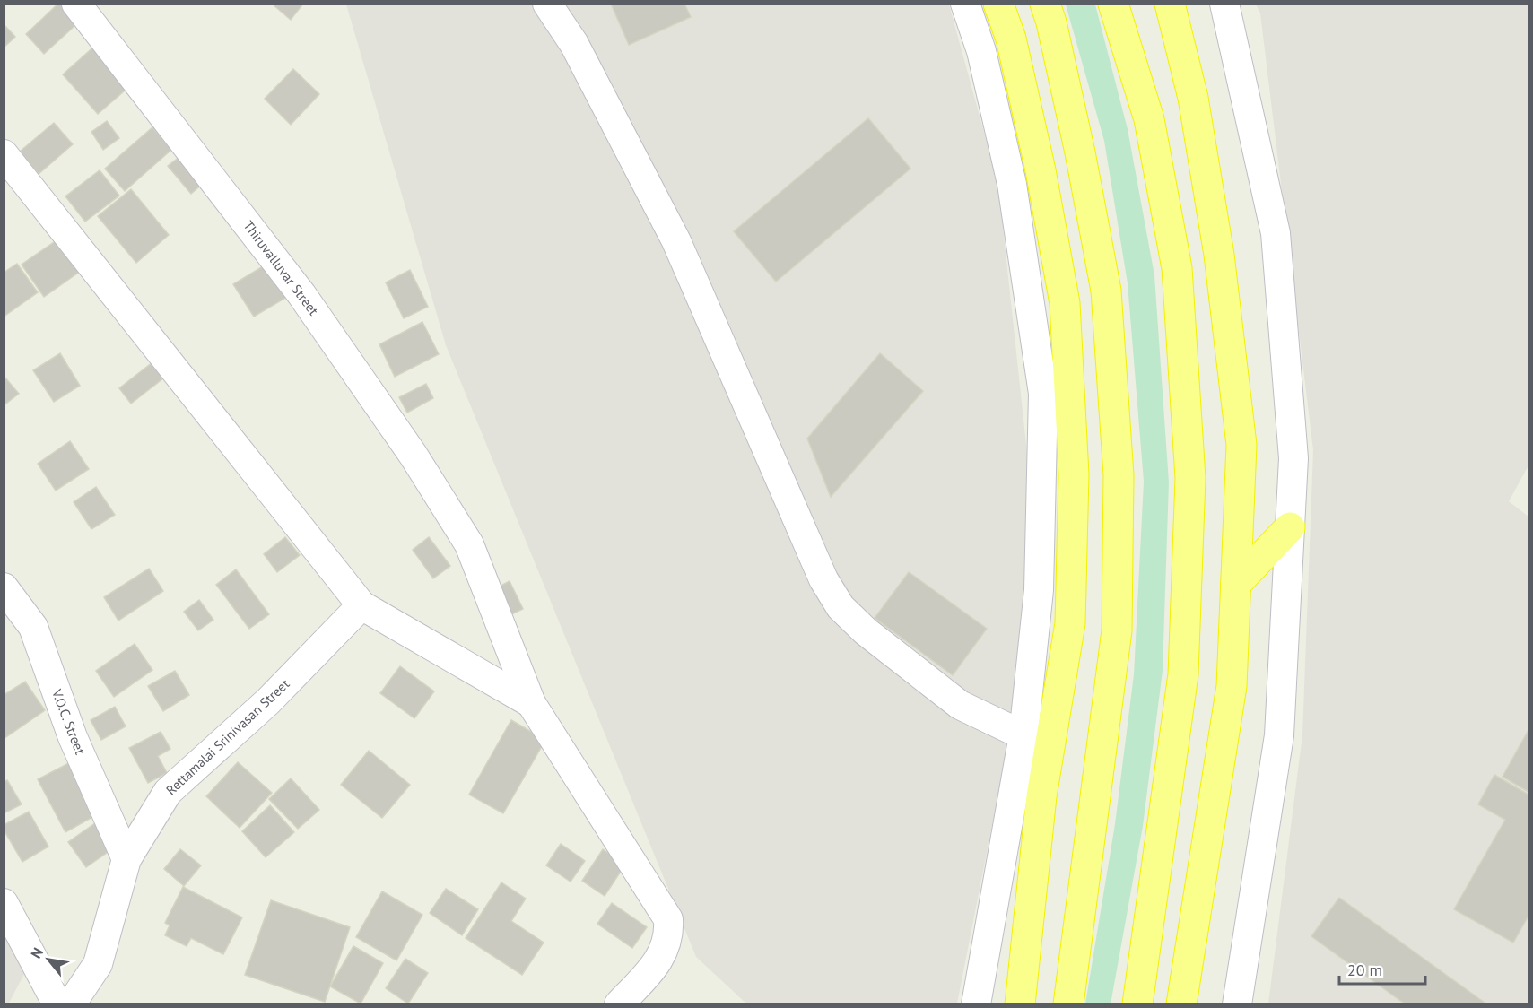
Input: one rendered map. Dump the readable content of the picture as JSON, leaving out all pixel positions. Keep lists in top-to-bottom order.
{
  "streets": {
    "street": ["Thiruvalluvar Street", "V.O.C. Street", "Rettamalai Srinivasan Street"]
  },
  "crossings": [
    ["V.O.C. Street", "Rettamalai Srinivasan Street"]
  ],
  "scale_bar": "20 m",
  "north": "top left"
}
